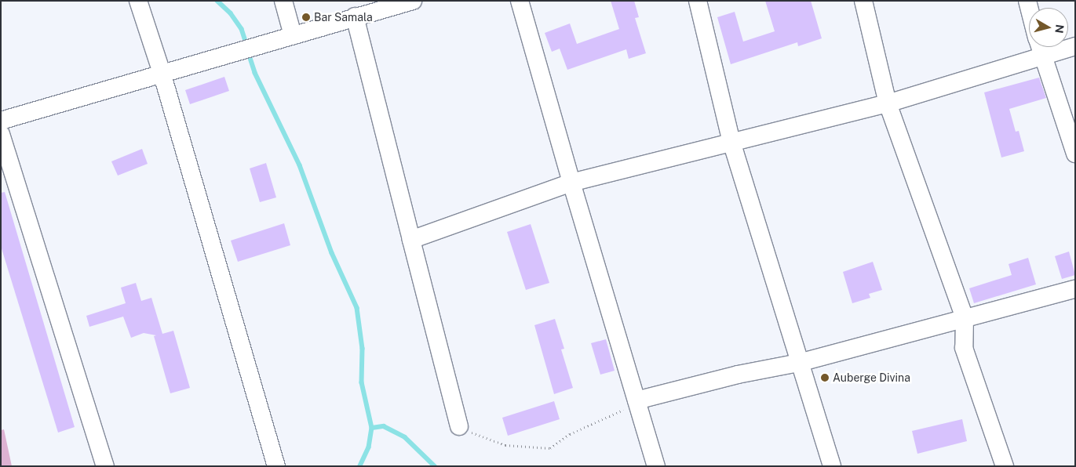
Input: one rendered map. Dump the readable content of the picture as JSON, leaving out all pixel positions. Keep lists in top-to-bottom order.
{
  "places": ["Bar Samala", "Auberge Divina"],
  "north": "right"
}
